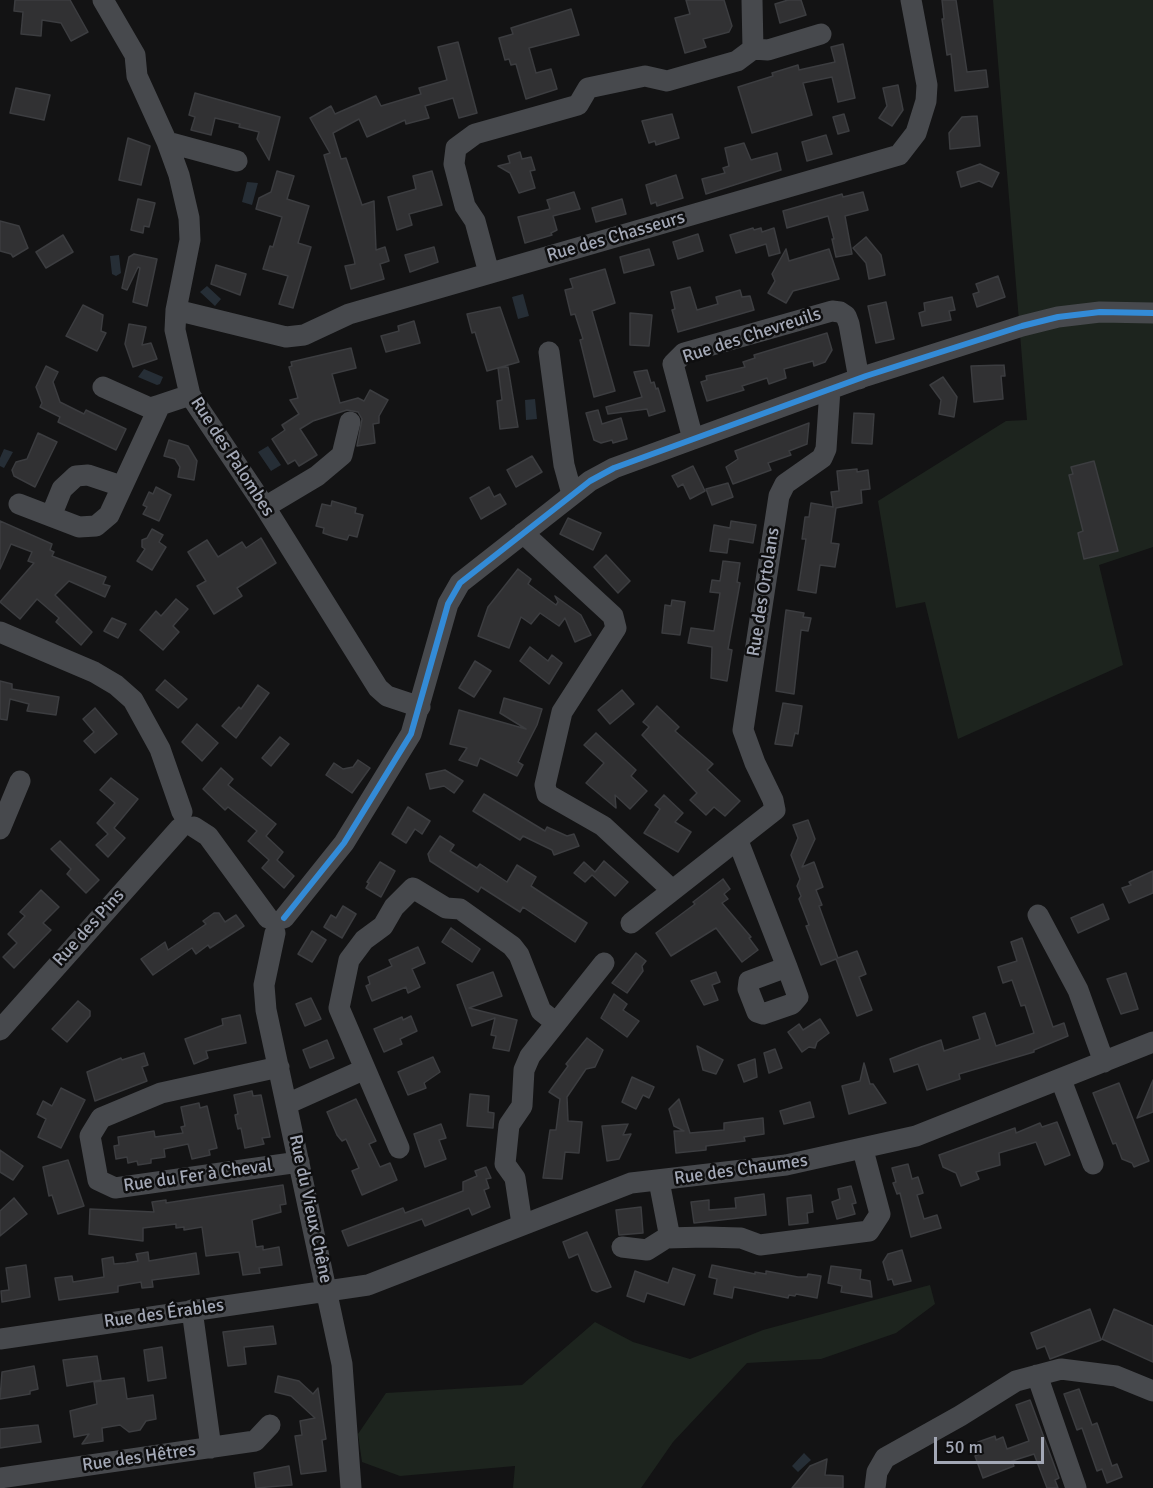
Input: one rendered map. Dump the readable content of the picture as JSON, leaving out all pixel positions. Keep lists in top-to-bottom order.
{
  "streets": {
    "street": [
      "Rue des Chasseurs",
      "Rue des Chevreuils",
      "Rue des Palombes",
      "Rue des Ortolans",
      "Rue des Pins",
      "Rue des Chaumes",
      "Rue du Fer à Cheval",
      "Rue du Vieux Chêne",
      "Rue des Érables",
      "Rue des Hêtres"
    ]
  },
  "crossings": [
    ["Rue des Chasseurs", "Rue des Palombes"],
    ["Rue des Chaumes", "Rue du Vieux Chêne"],
    ["Rue des Chaumes", "Rue des Érables"],
    ["Rue du Fer à Cheval", "Rue du Vieux Chêne"],
    ["Rue du Vieux Chêne", "Rue des Érables"]
  ],
  "scale_bar": "50 m"
}
